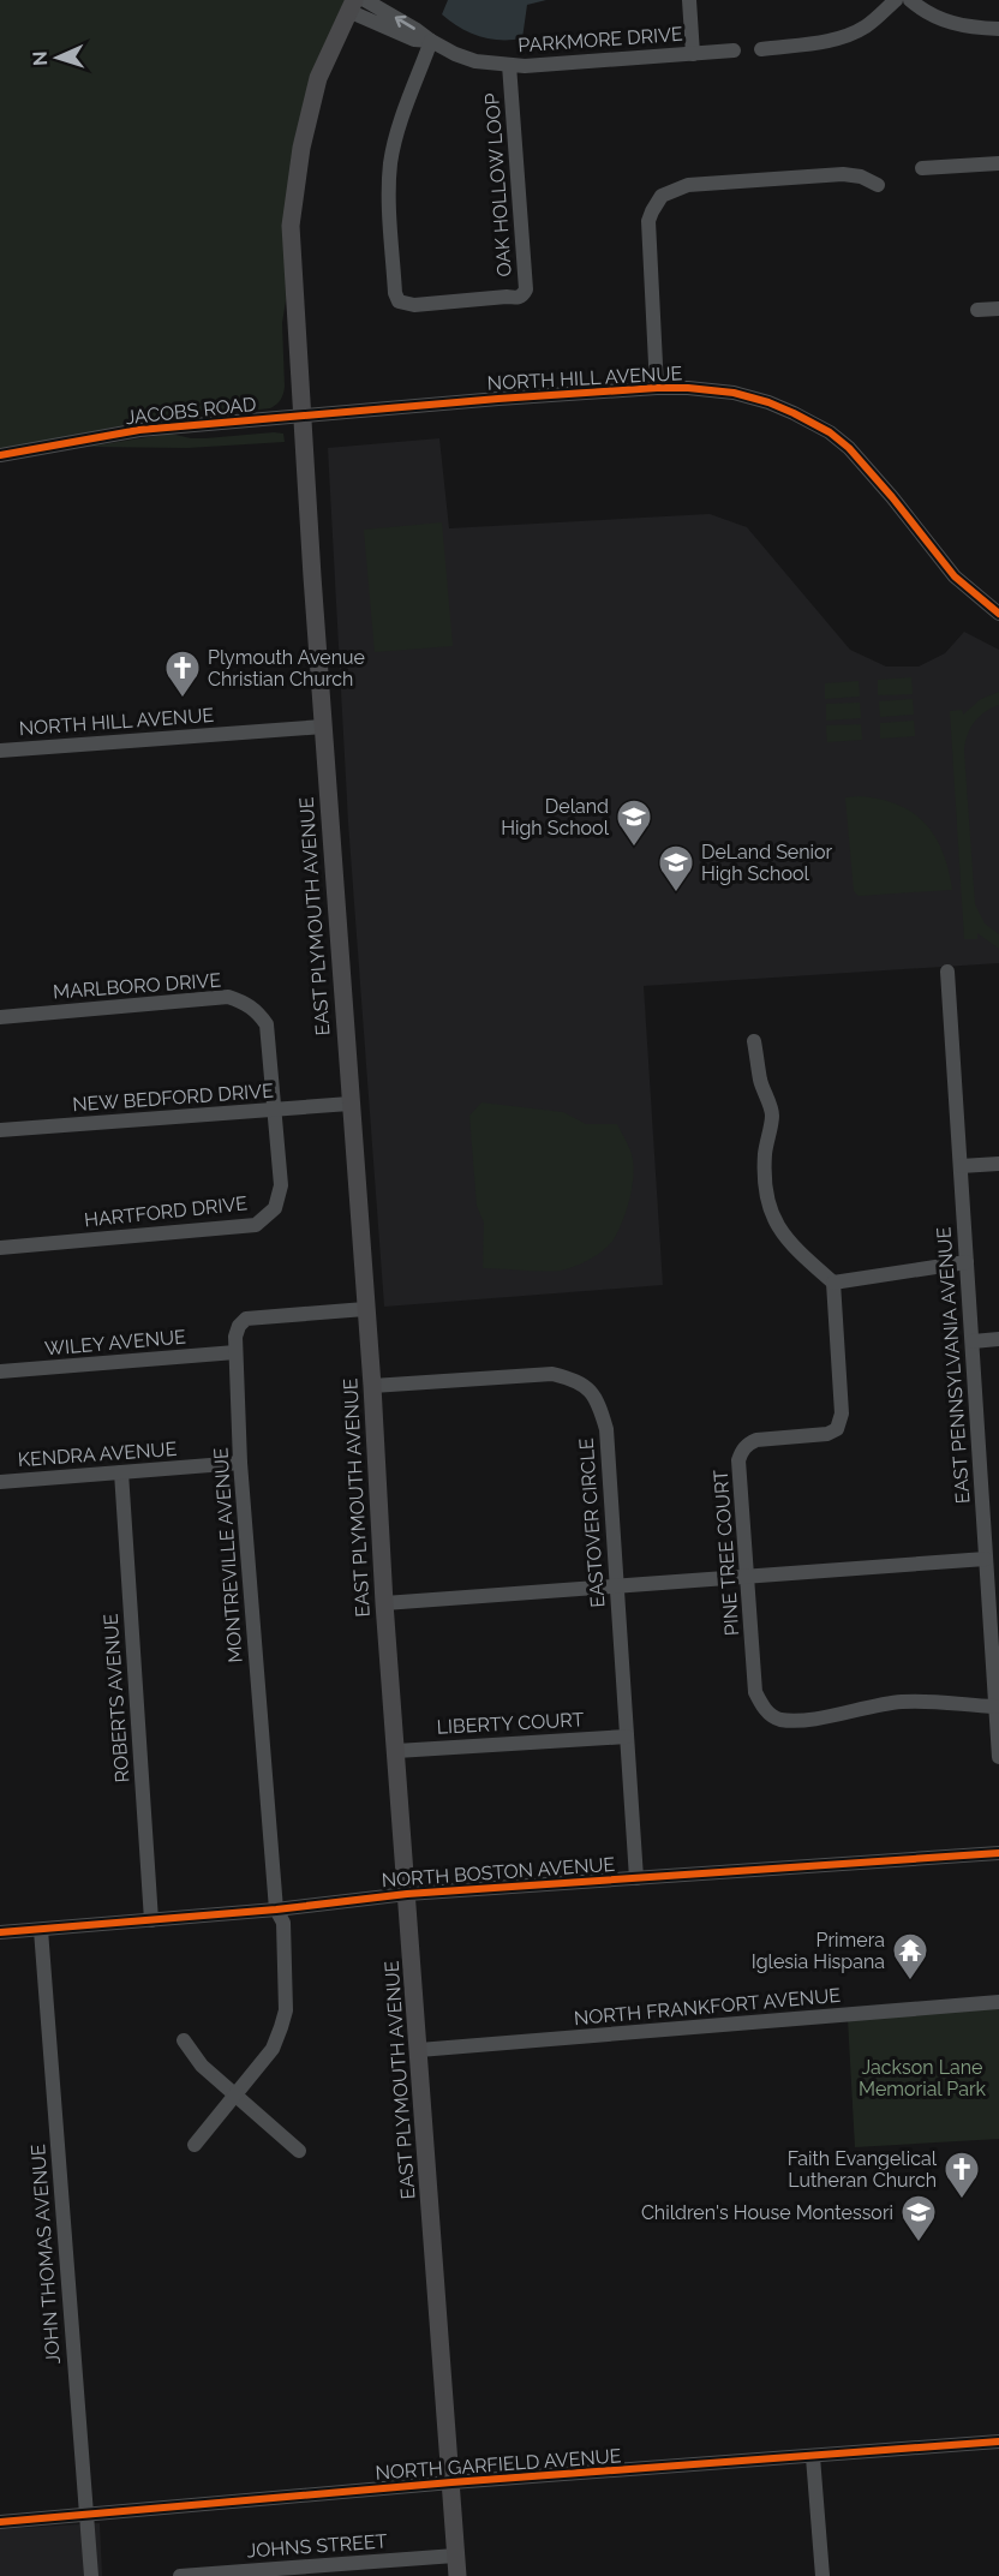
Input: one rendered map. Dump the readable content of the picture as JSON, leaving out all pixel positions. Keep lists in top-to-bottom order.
{
  "streets": {
    "main road": ["EAST PLYMOUTH AVENUE"],
    "street": [
      "PARKMORE DRIVE",
      "OAK HOLLOW LOOP",
      "NORTH HILL AVENUE",
      "JACOBS ROAD",
      "MARLBORO DRIVE",
      "NEW BEDFORD DRIVE",
      "HARTFORD DRIVE",
      "WILEY AVENUE",
      "EAST PENNSYLVANIA AVENUE",
      "KENDRA AVENUE",
      "EASTOVER CIRCLE",
      "PINE TREE COURT",
      "MONTREVILLE AVENUE",
      "ROBERTS AVENUE",
      "LIBERTY COURT",
      "NORTH BOSTON AVENUE",
      "NORTH FRANKFORT AVENUE",
      "JOHN THOMAS AVENUE",
      "NORTH GARFIELD AVENUE",
      "JOHNS STREET"
    ]
  },
  "crossings": [
    ["PARKMORE DRIVE", "OAK HOLLOW LOOP"],
    ["PARKMORE DRIVE", "EAST PLYMOUTH AVENUE"],
    ["NORTH HILL AVENUE", "JACOBS ROAD"],
    ["NORTH HILL AVENUE", "EAST PLYMOUTH AVENUE"],
    ["JACOBS ROAD", "EAST PLYMOUTH AVENUE"],
    ["EAST PLYMOUTH AVENUE", "NEW BEDFORD DRIVE"],
    ["EAST PLYMOUTH AVENUE", "EASTOVER CIRCLE"],
    ["EAST PLYMOUTH AVENUE", "MONTREVILLE AVENUE"],
    ["EAST PLYMOUTH AVENUE", "LIBERTY COURT"],
    ["EAST PLYMOUTH AVENUE", "NORTH BOSTON AVENUE"],
    ["EAST PLYMOUTH AVENUE", "NORTH FRANKFORT AVENUE"],
    ["EAST PLYMOUTH AVENUE", "NORTH GARFIELD AVENUE"],
    ["EAST PLYMOUTH AVENUE", "JOHNS STREET"],
    ["MARLBORO DRIVE", "NEW BEDFORD DRIVE"],
    ["MARLBORO DRIVE", "HARTFORD DRIVE"],
    ["NEW BEDFORD DRIVE", "HARTFORD DRIVE"],
    ["WILEY AVENUE", "MONTREVILLE AVENUE"],
    ["EAST PENNSYLVANIA AVENUE", "PINE TREE COURT"],
    ["KENDRA AVENUE", "MONTREVILLE AVENUE"],
    ["KENDRA AVENUE", "ROBERTS AVENUE"],
    ["EASTOVER CIRCLE", "LIBERTY COURT"],
    ["EASTOVER CIRCLE", "NORTH BOSTON AVENUE"],
    ["MONTREVILLE AVENUE", "NORTH BOSTON AVENUE"],
    ["ROBERTS AVENUE", "NORTH BOSTON AVENUE"],
    ["NORTH BOSTON AVENUE", "JOHN THOMAS AVENUE"],
    ["JOHN THOMAS AVENUE", "NORTH GARFIELD AVENUE"]
  ],
  "parks": ["Jackson Lane Memorial Park"],
  "places": {
    "church": ["Plymouth Avenue Christian Church", "Faith Evangelical Lutheran Church"],
    "school or university": ["Deland High School", "DeLand Senior High School", "Children's House Montessori"],
    "temple": ["Primera Iglesia Hispana"]
  },
  "north": "left"
}
